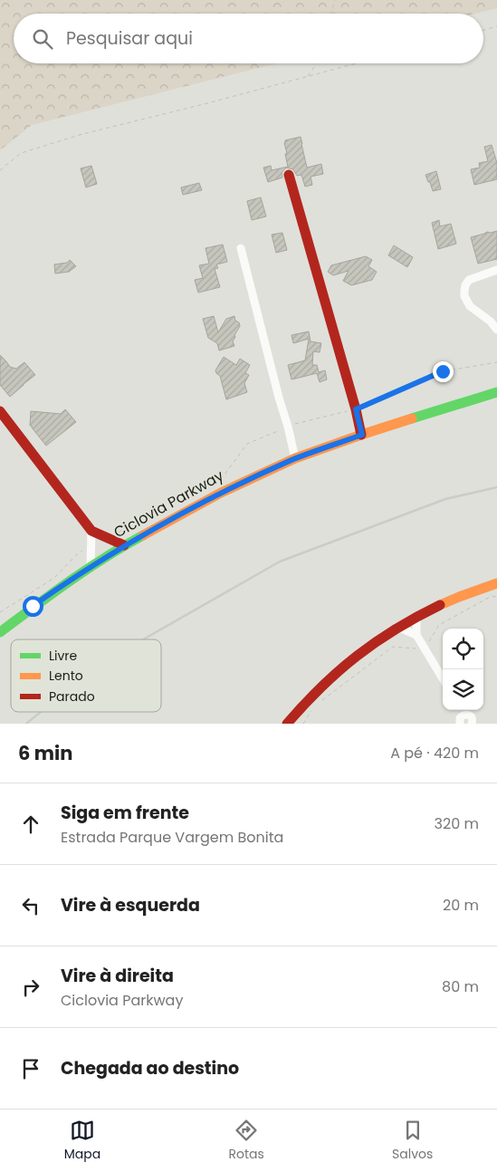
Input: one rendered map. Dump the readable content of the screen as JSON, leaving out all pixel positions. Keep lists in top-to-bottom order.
{
  "streets": {
    "path": ["Ciclovia Parkway"]
  },
  "legend": ["Livre", "Lento", "Parado"],
  "page": {
    "search": "Pesquisar aqui",
    "heading": ["6 min", "A pé · 420 m"],
    "list": [
      ["Siga em frente", "Estrada Parque Vargem Bonita", "320 m"],
      ["Vire à esquerda", "20 m"],
      ["Vire à direita", "Ciclovia Parkway", "80 m"],
      "Chegada ao destino"
    ],
    "nav": ["Mapa", "Rotas", "Salvos"]
  }
}
